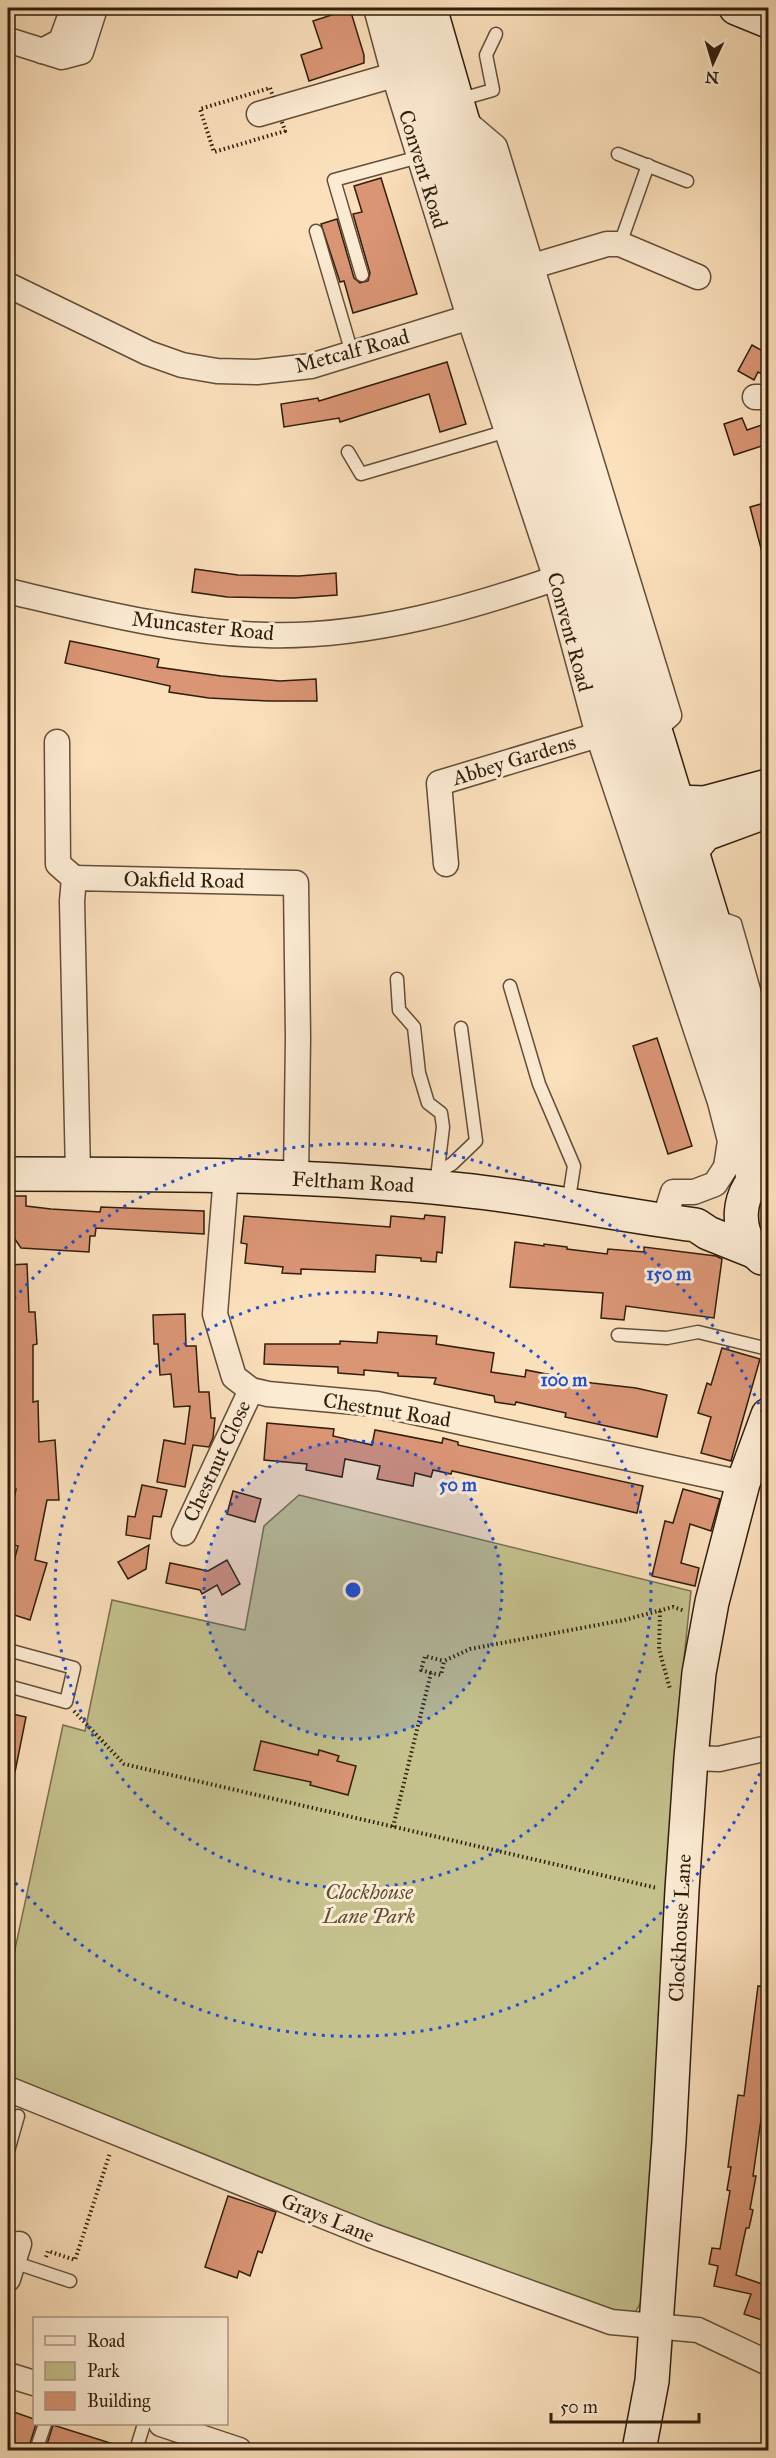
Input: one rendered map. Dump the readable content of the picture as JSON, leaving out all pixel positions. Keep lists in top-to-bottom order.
{
  "streets": {
    "main road": ["Convent Road", "Feltham Road", "Clockhouse Lane"],
    "street": [
      "Metcalf Road",
      "Muncaster Road",
      "Abbey Gardens",
      "Oakfield Road",
      "Chestnut Road",
      "Chestnut Close",
      "Grays Lane"
    ]
  },
  "crossings": [
    ["Convent Road", "Metcalf Road"],
    ["Convent Road", "Muncaster Road"],
    ["Convent Road", "Abbey Gardens"],
    ["Convent Road", "Feltham Road"],
    ["Oakfield Road", "Feltham Road"],
    ["Chestnut Road", "Chestnut Close"],
    ["Chestnut Road", "Clockhouse Lane"],
    ["Clockhouse Lane", "Grays Lane"]
  ],
  "parks": ["Clockhouse Lane Park"],
  "legend": ["Road", "Park", "Building"],
  "scale_bar": "50 m",
  "north": "bottom",
  "rings": ["150 m", "100 m", "50 m"]
}
